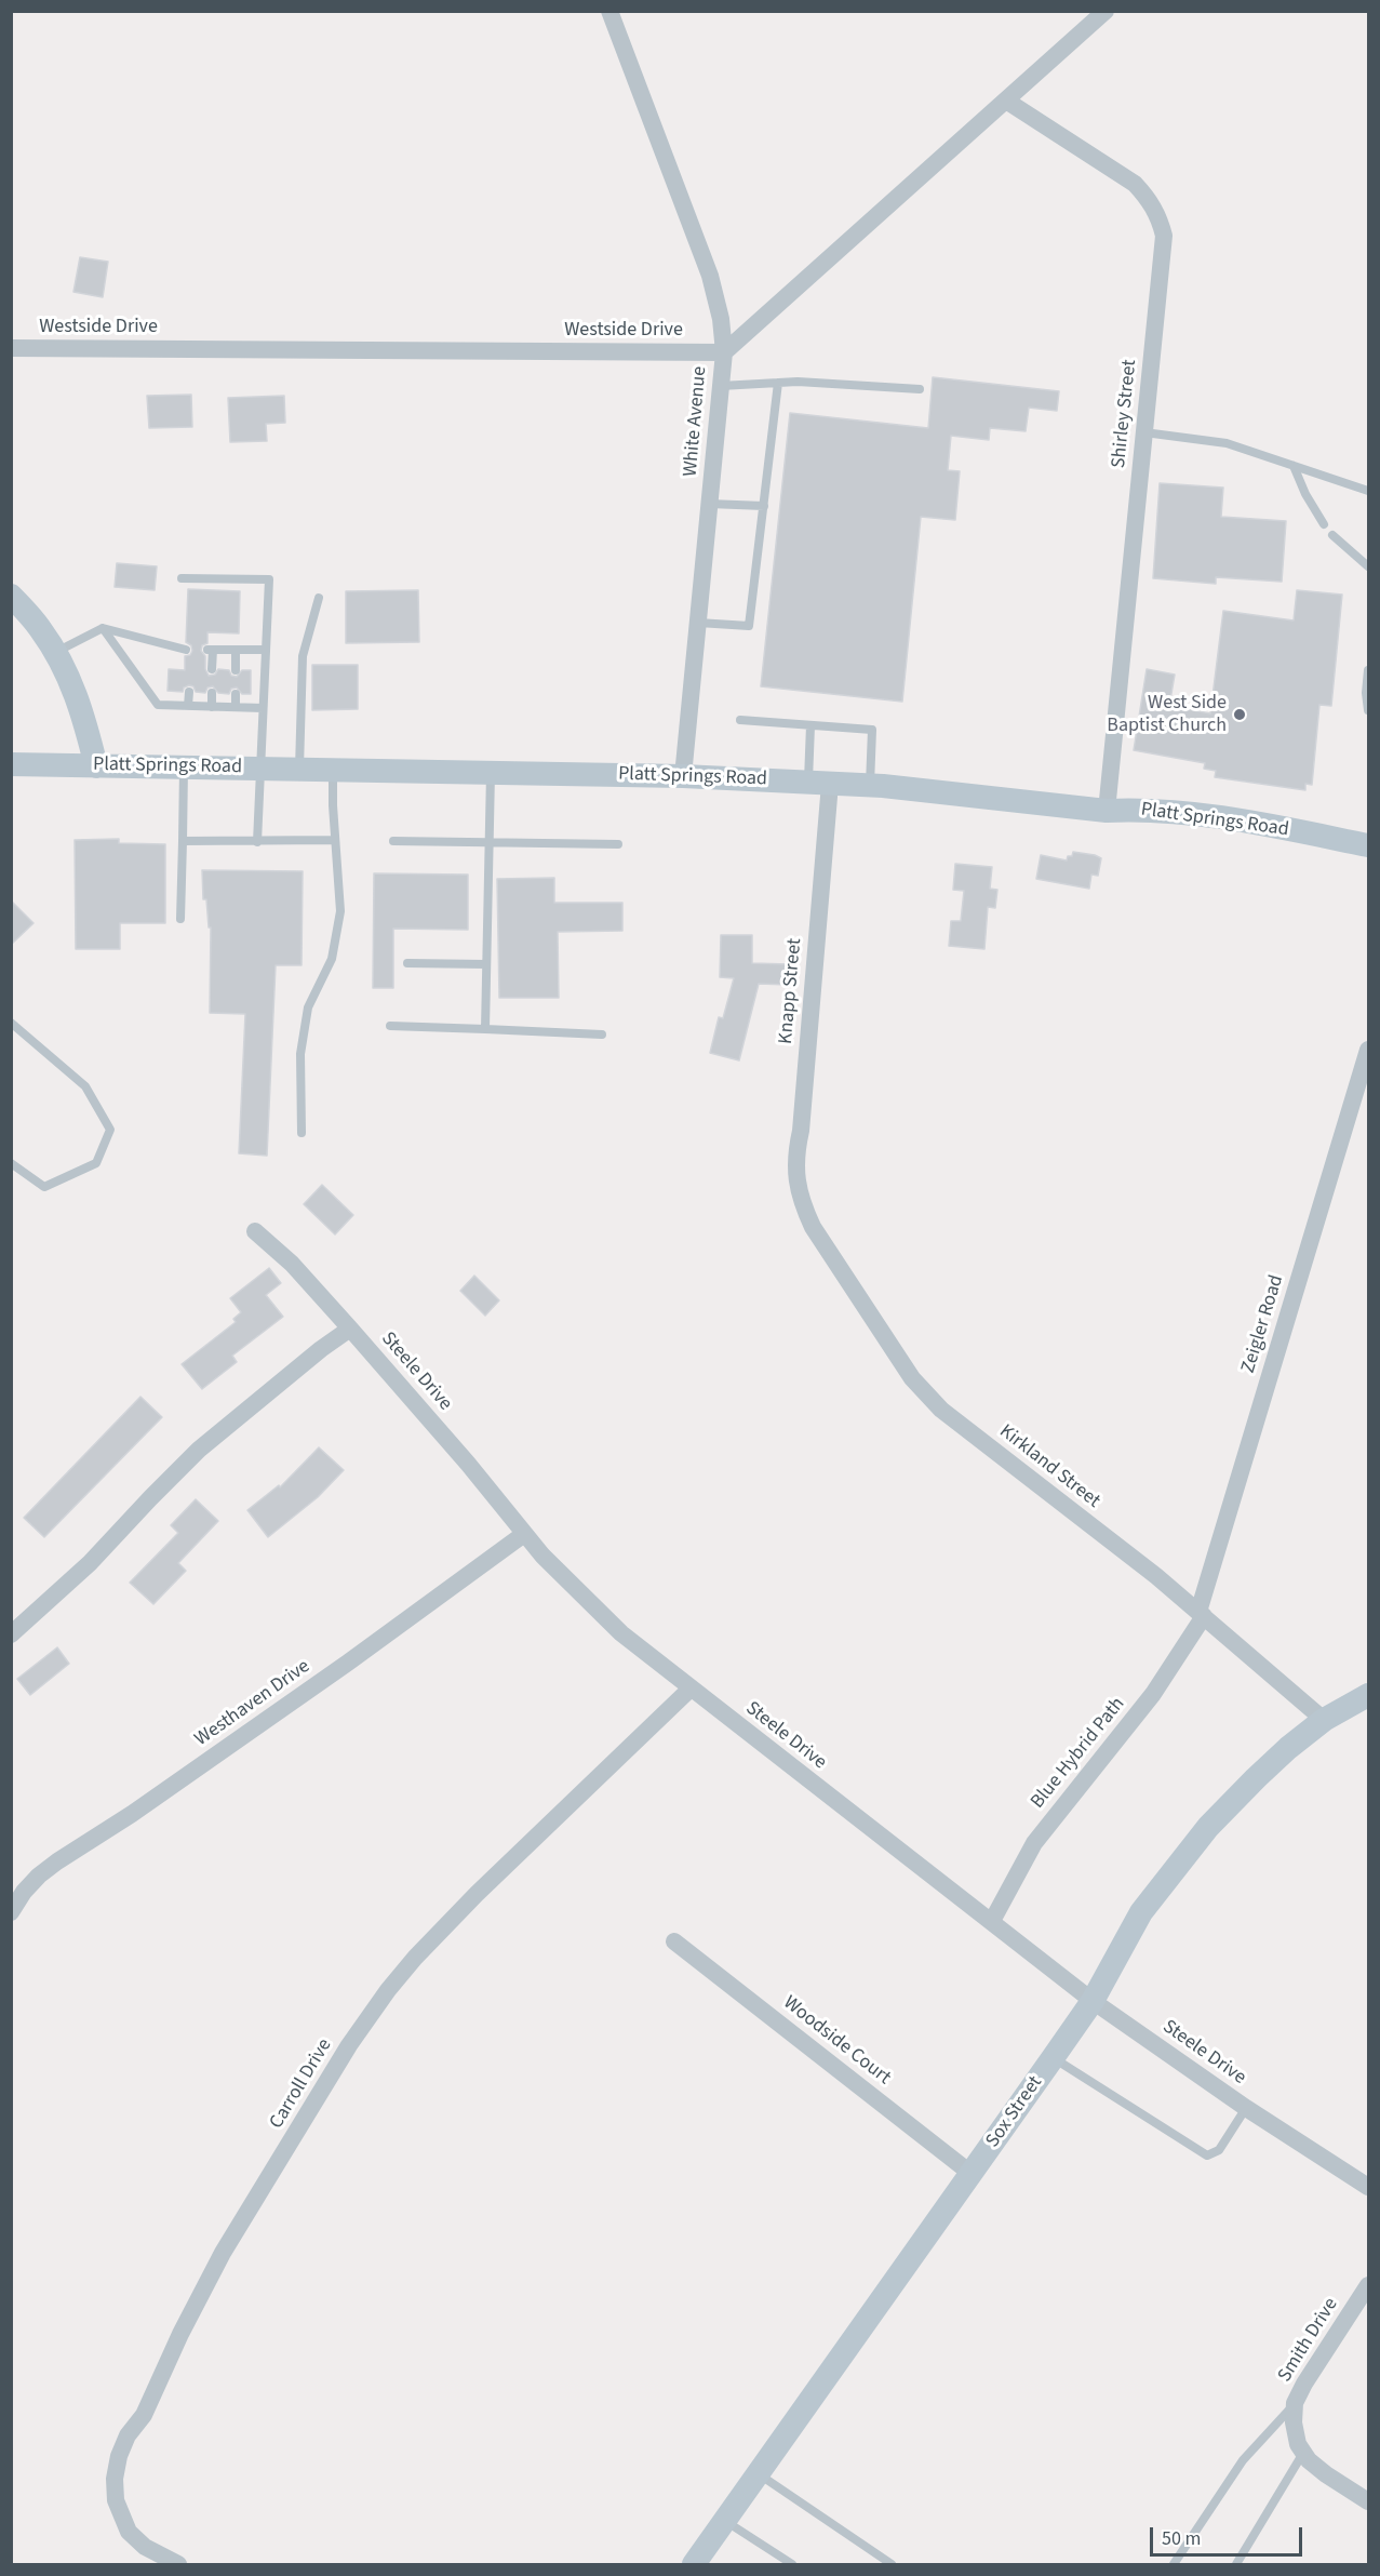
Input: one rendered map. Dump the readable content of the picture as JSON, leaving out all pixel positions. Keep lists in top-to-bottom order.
{
  "streets": {
    "main road": ["Platt Springs Road", "Sox Street"],
    "street": [
      "Westside Drive",
      "Shirley Street",
      "White Avenue",
      "Knapp Street",
      "Zeigler Road",
      "Steele Drive",
      "Kirkland Street",
      "Westhaven Drive",
      "Blue Hybrid Path",
      "Woodside Court",
      "Carroll Drive",
      "Smith Drive"
    ]
  },
  "crossings": [
    ["Westside Drive", "White Avenue"],
    ["Shirley Street", "Platt Springs Road"],
    ["White Avenue", "Platt Springs Road"],
    ["Platt Springs Road", "Knapp Street"],
    ["Knapp Street", "Kirkland Street"],
    ["Zeigler Road", "Kirkland Street"],
    ["Zeigler Road", "Blue Hybrid Path"],
    ["Steele Drive", "Westhaven Drive"],
    ["Steele Drive", "Blue Hybrid Path"],
    ["Steele Drive", "Carroll Drive"],
    ["Steele Drive", "Sox Street"],
    ["Kirkland Street", "Blue Hybrid Path"],
    ["Kirkland Street", "Sox Street"],
    ["Woodside Court", "Sox Street"]
  ],
  "places": ["West Side Baptist Church"],
  "scale_bar": "50 m"
}
